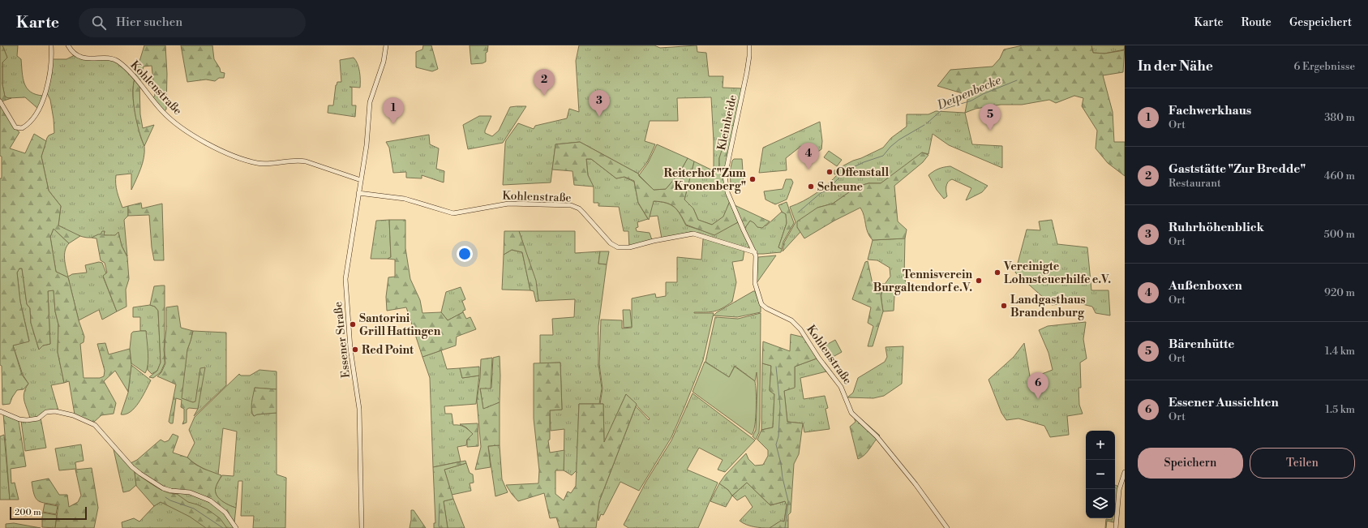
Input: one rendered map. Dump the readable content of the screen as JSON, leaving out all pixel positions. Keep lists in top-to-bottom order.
{
  "streets": {
    "street": ["Kohlenstraße", "Kleinheide", "Essener Straße"]
  },
  "crossings": [
    ["Kohlenstraße", "Kleinheide"],
    ["Kohlenstraße", "Essener Straße"]
  ],
  "water": ["Deipenbecke"],
  "places": [
    "Offenstall",
    "Reiterhof \"Zum Kronenberg\"",
    "Scheune",
    "Vereinigte Lohnsteuerhilfe e.V.",
    "Tennisverein Burgaltendorf e.V.",
    "Landgasthaus Brandenburg",
    "Santorini Grill Hattingen",
    "Red Point"
  ],
  "scale_bar": "200 m",
  "page": {
    "header": "Karte",
    "search": "Hier suchen",
    "nav": ["Karte", "Route", "Gespeichert"],
    "heading": ["In der Nähe", "6 Ergebnisse"],
    "pins": [
      "2",
      "3",
      "1",
      "5",
      "4",
      "6"
    ],
    "list": [
      {
        "mark": "1",
        "name": "Fachwerkhaus",
        "note": "Ort",
        "value": "380 m"
      },
      {
        "mark": "2",
        "name": "Gaststätte \"Zur Bredde\"",
        "note": "Restaurant",
        "value": "460 m"
      },
      {
        "mark": "3",
        "name": "Ruhrhöhenblick",
        "note": "Ort",
        "value": "500 m"
      },
      {
        "mark": "4",
        "name": "Außenboxen",
        "note": "Ort",
        "value": "920 m"
      },
      {
        "mark": "5",
        "name": "Bärenhütte",
        "note": "Ort",
        "value": "1.4 km"
      },
      {
        "mark": "6",
        "name": "Essener Aussichten",
        "note": "Ort",
        "value": "1.5 km"
      }
    ],
    "map_buttons": ["+", "−"],
    "buttons": ["Speichern", "Teilen"],
    "scale": "200 m"
  }
}
